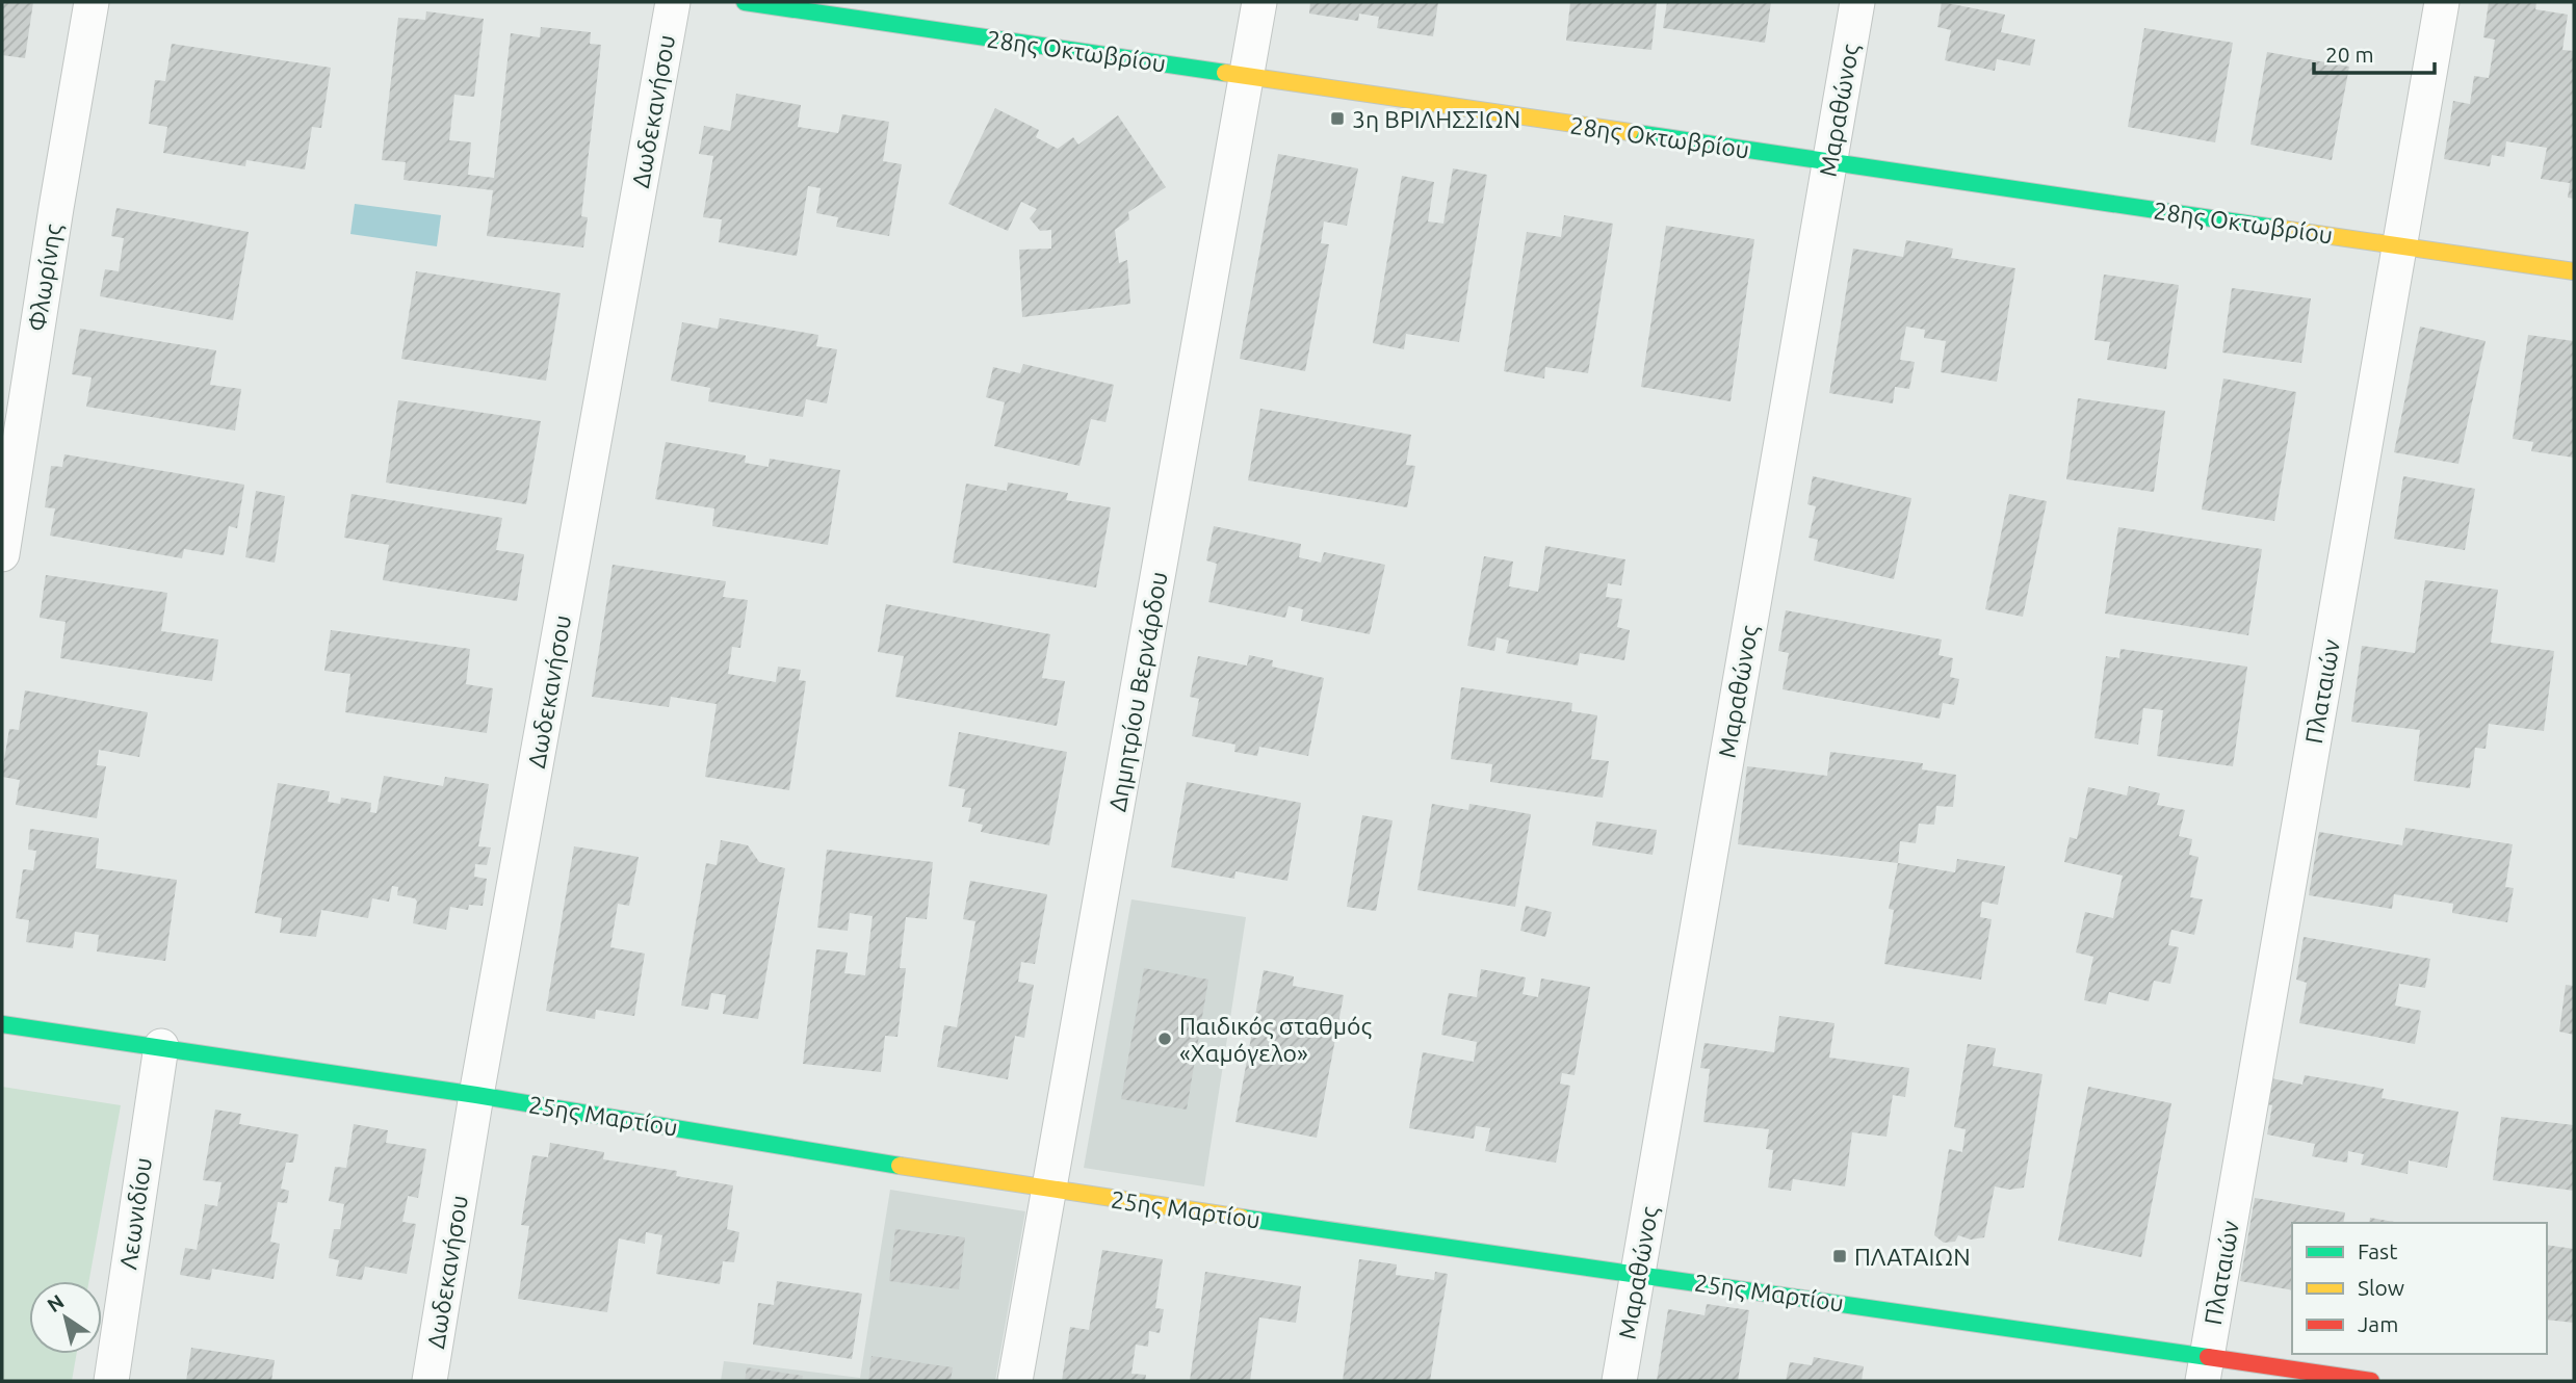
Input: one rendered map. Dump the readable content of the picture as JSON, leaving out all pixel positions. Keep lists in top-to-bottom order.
{
  "streets": {
    "street": [
      "28ης Οκτωβρίου",
      "Μαραθώνος",
      "Δωδεκανήσου",
      "Φλωρίνης",
      "Δημητρίου Βερνάρδου",
      "Πλαταιών",
      "25ης Μαρτίου",
      "Λεωνιδίου"
    ]
  },
  "crossings": [
    ["28ης Οκτωβρίου", "Μαραθώνος"],
    ["28ης Οκτωβρίου", "Δημητρίου Βερνάρδου"],
    ["28ης Οκτωβρίου", "Πλαταιών"],
    ["Μαραθώνος", "25ης Μαρτίου"],
    ["Δωδεκανήσου", "25ης Μαρτίου"],
    ["Δημητρίου Βερνάρδου", "25ης Μαρτίου"],
    ["Πλαταιών", "25ης Μαρτίου"],
    ["25ης Μαρτίου", "Λεωνιδίου"]
  ],
  "places": {
    "transit": ["3η ΒΡΙΛΗΣΣΙΩΝ", "ΠΛΑΤΑΙΩΝ"],
    "other": ["Παιδικός σταθμός «Χαμόγελο»"]
  },
  "legend": ["Fast", "Slow", "Jam"],
  "scale_bar": "20 m",
  "north": "top left"
}
